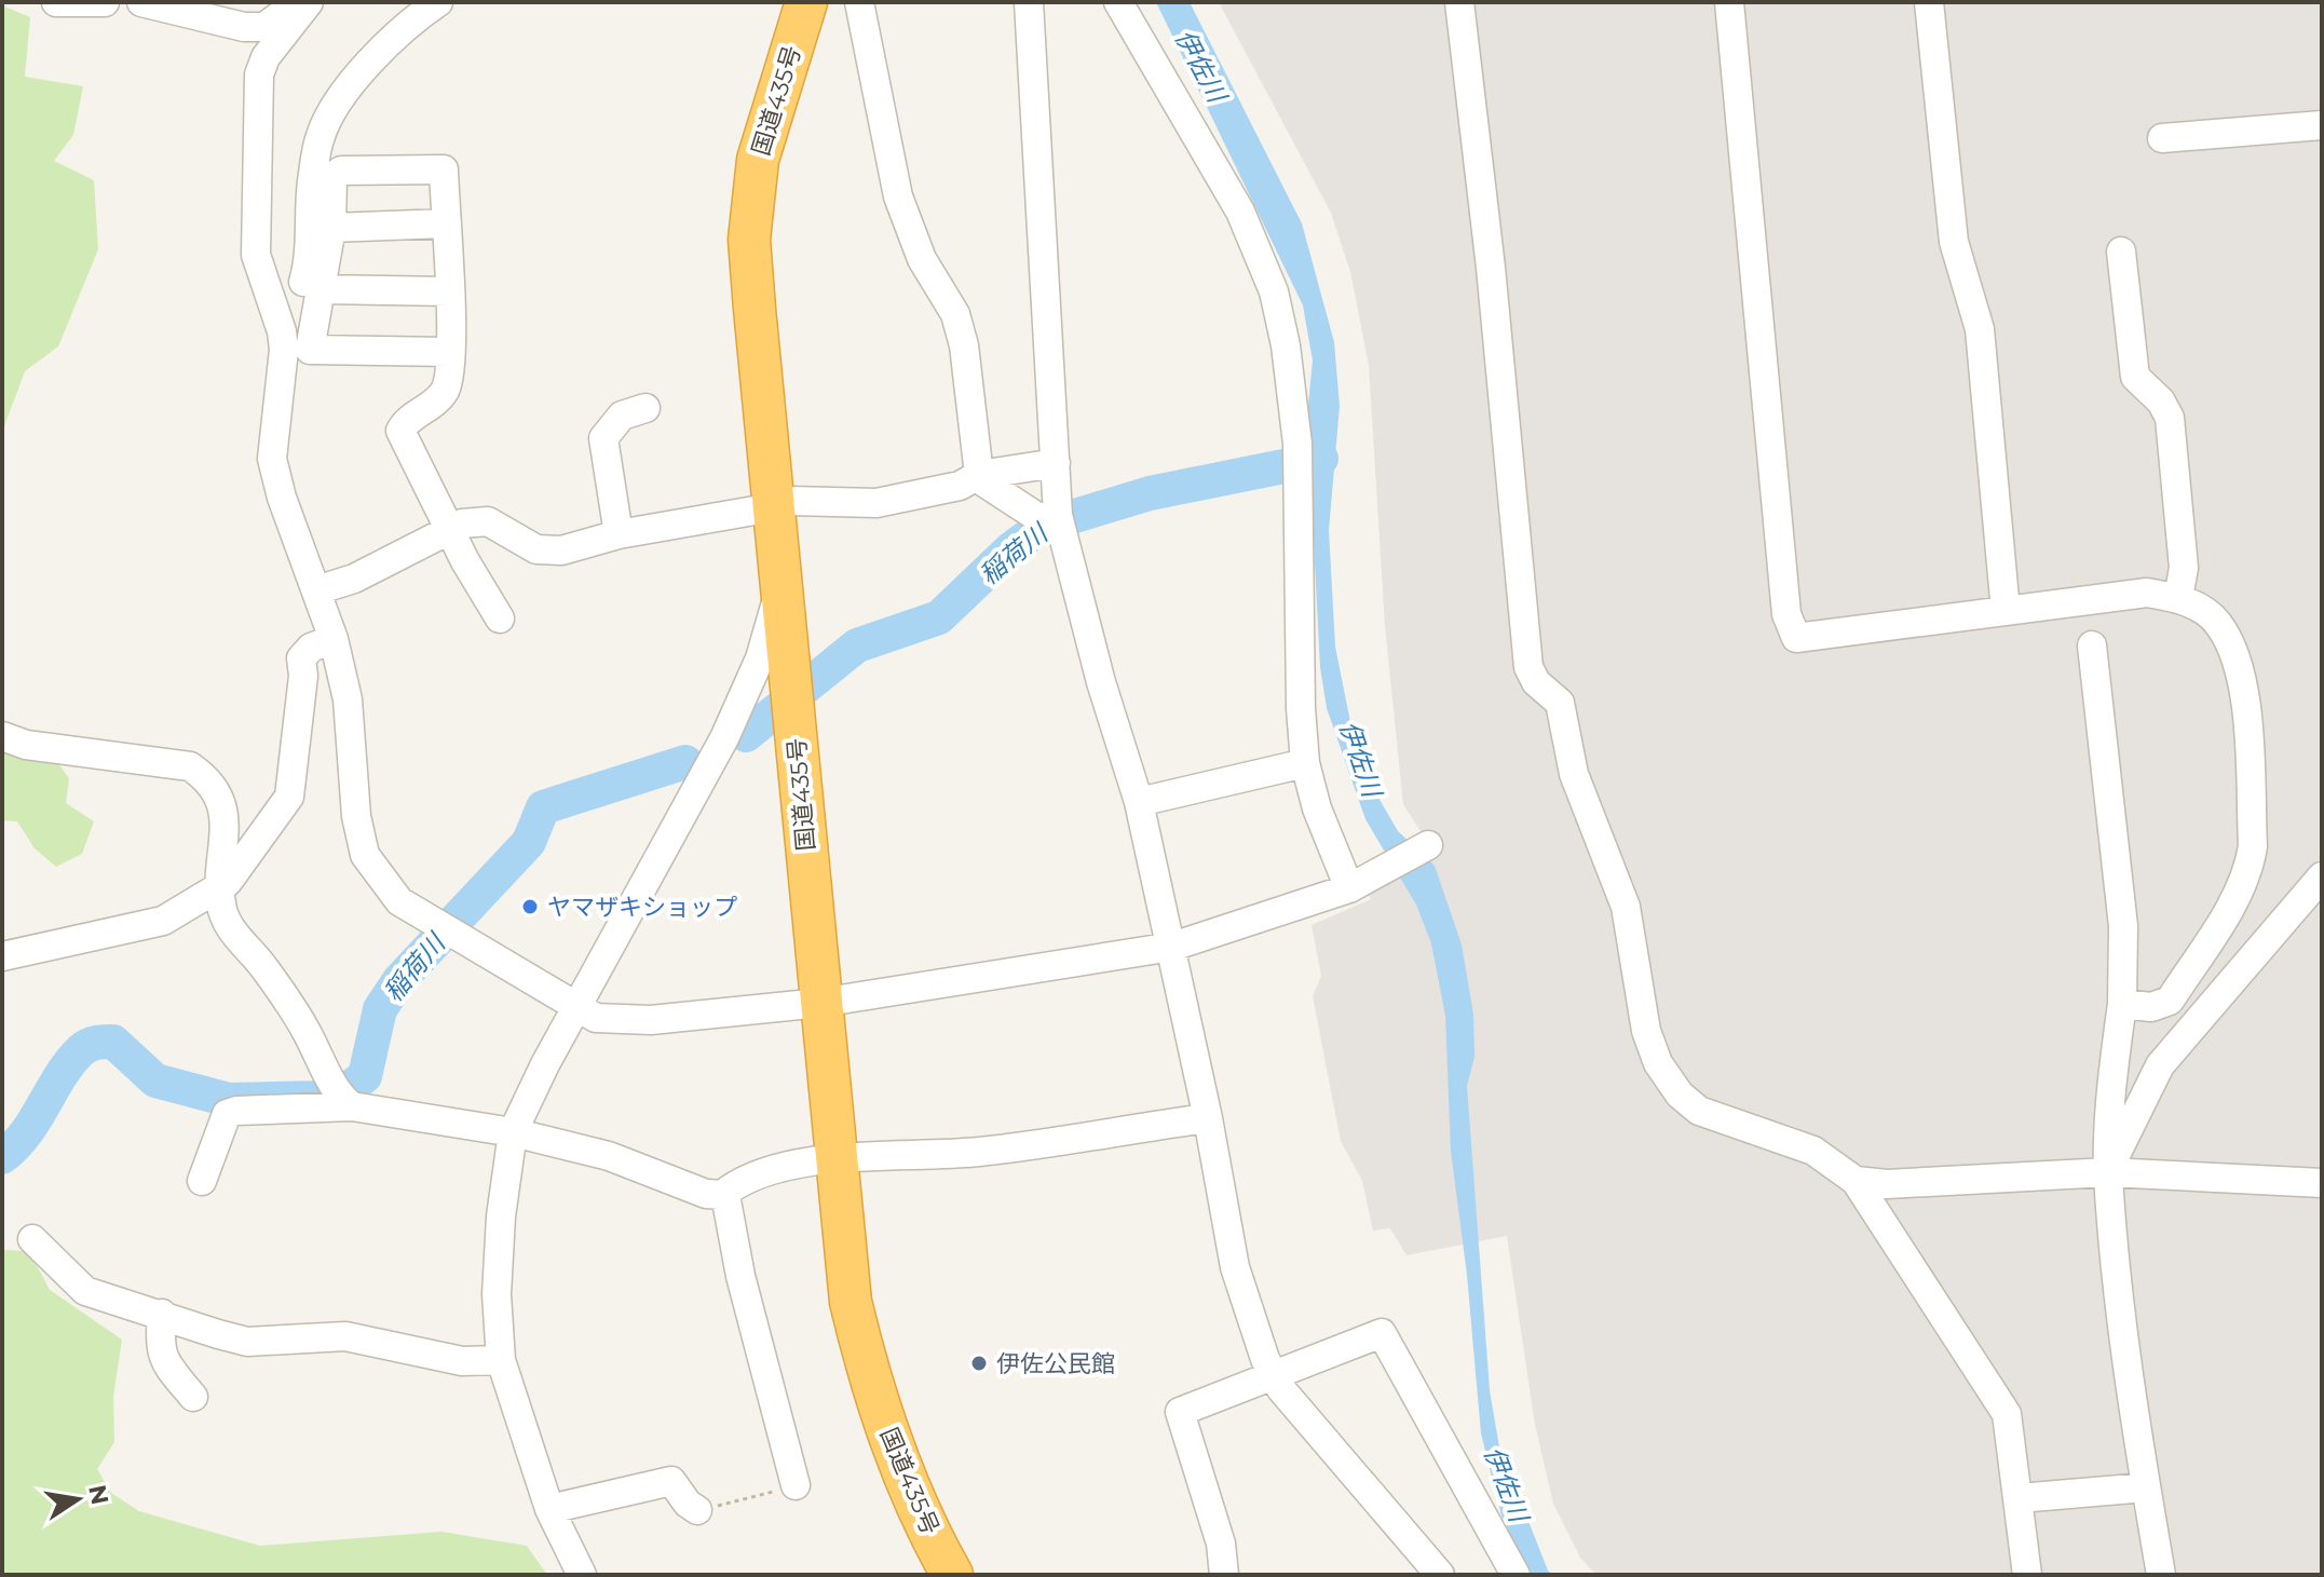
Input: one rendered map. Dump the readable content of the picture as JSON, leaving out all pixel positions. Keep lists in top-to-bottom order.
{
  "streets": {
    "highway": ["国道435号"]
  },
  "water": ["伊佐川", "稲荷川"],
  "places": ["ヤマザキショップ", "伊佐公民館"],
  "north": "right"
}
